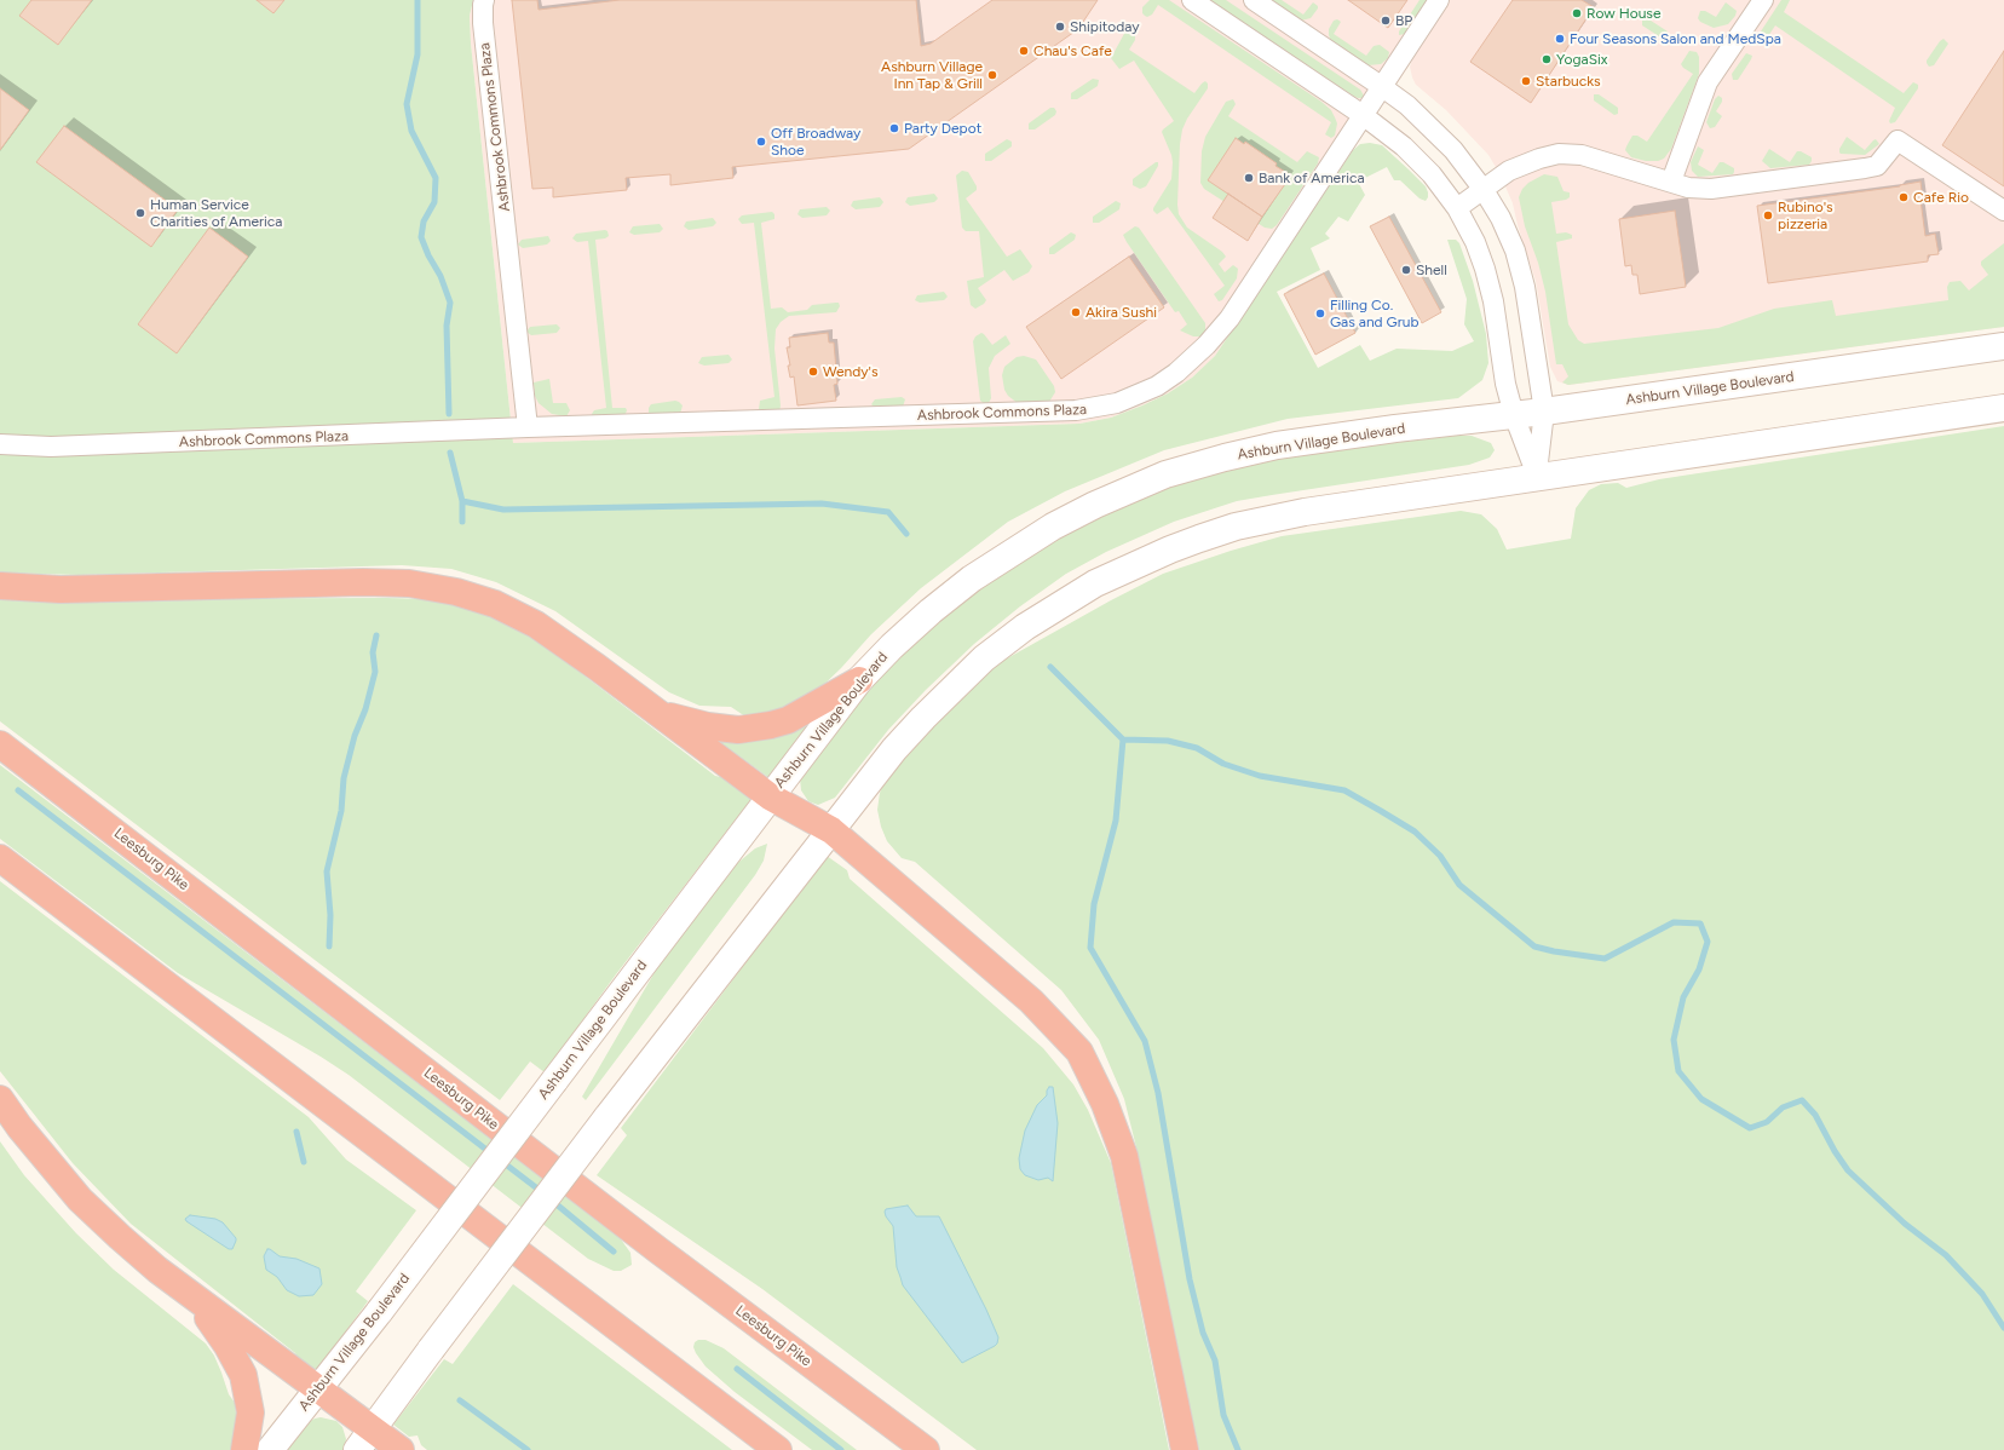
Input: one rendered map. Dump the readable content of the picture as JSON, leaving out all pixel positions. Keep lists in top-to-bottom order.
{
  "streets": {
    "highway": ["Leesburg Pike"],
    "main road": ["Ashburn Village Boulevard"],
    "street": ["Ashbrook Commons Plaza"]
  },
  "places": [
    "Row House",
    "BP",
    "Shipitoday",
    "Four Seasons Salon and MedSpa",
    "Chau's Cafe",
    "YogaSix",
    "Ashburn Village Inn Tap & Grill",
    "Starbucks",
    "Party Depot",
    "Off Broadway Shoe",
    "Bank of America",
    "Cafe Rio",
    "Human Service Charities of America",
    "Rubino's pizzeria",
    "Shell",
    "Akira Sushi",
    "Filling Co. Gas and Grub",
    "Wendy's"
  ]
}
